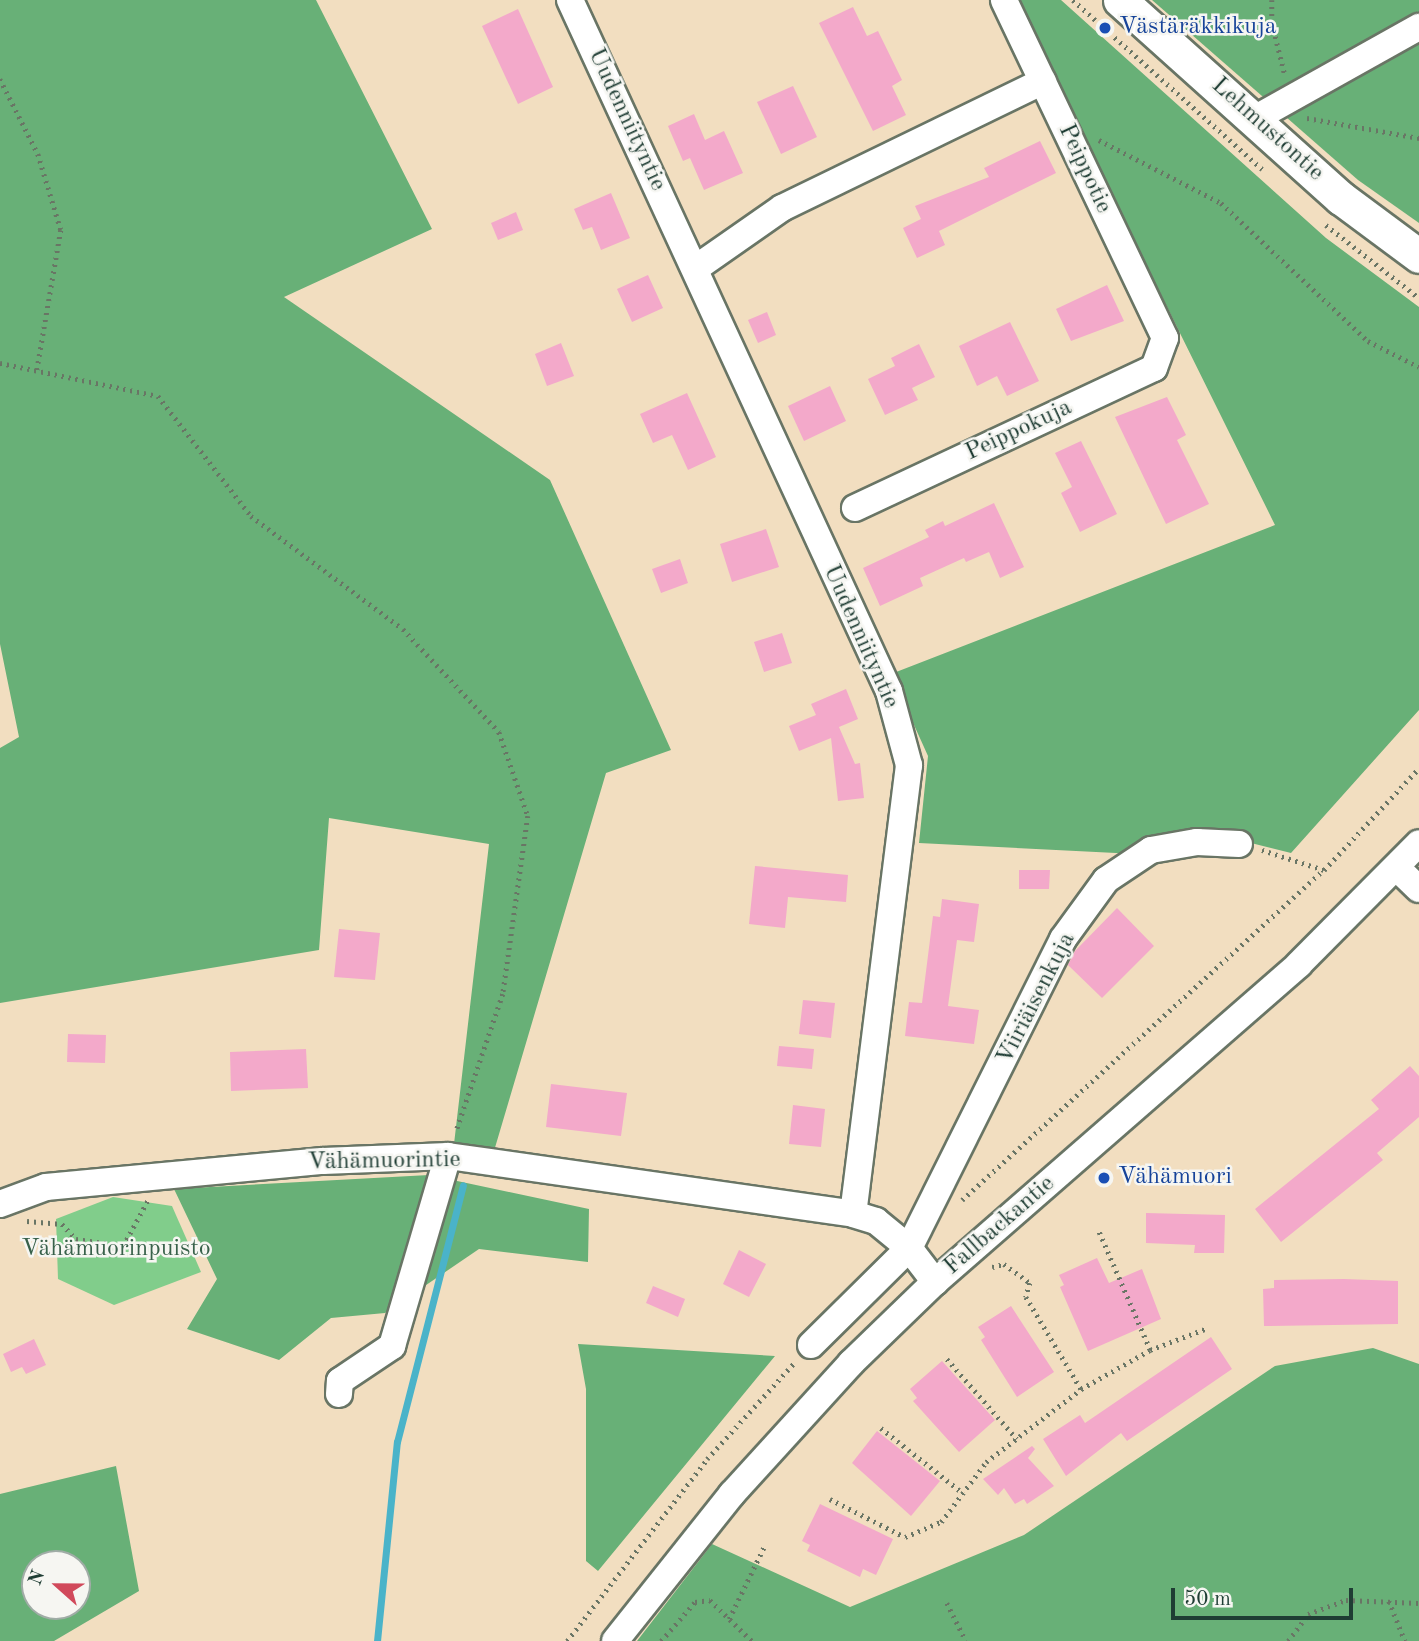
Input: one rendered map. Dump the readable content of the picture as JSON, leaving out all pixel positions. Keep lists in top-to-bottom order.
{
  "streets": {
    "main road": ["Lehmustontie"],
    "street": [
      "Uudenniityntie",
      "Peippotie",
      "Peippokuja",
      "Viiriäisenkuja",
      "Vähämuorintie",
      "Fallbackantie"
    ]
  },
  "crossings": [
    ["Uudenniityntie", "Vähämuorintie"],
    ["Peippotie", "Peippokuja"]
  ],
  "parks": ["Vähämuorinpuisto"],
  "places": ["Västäräkkikuja", "Vähämuori"],
  "scale_bar": "50 m",
  "north": "left"
}
